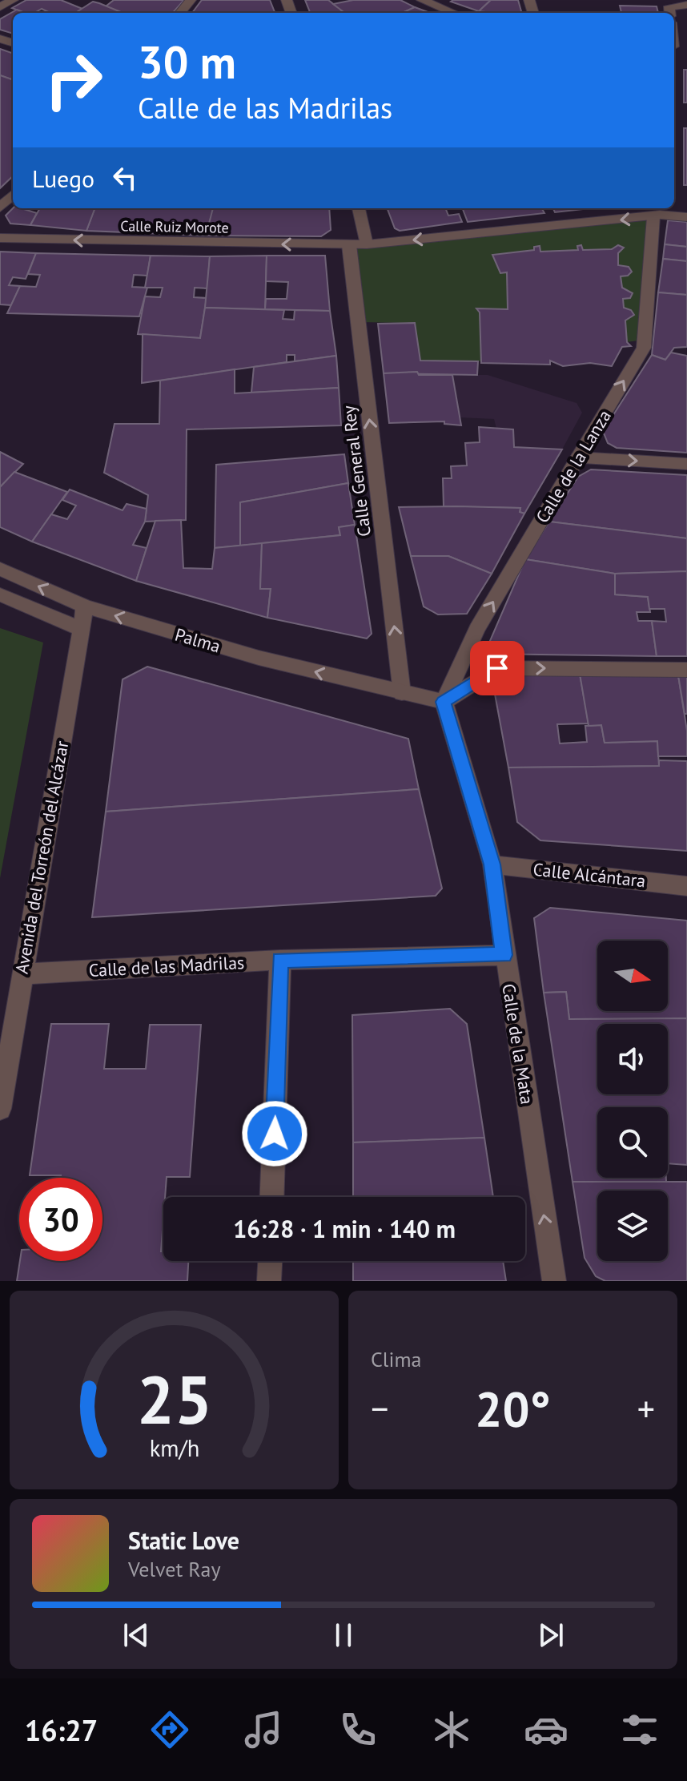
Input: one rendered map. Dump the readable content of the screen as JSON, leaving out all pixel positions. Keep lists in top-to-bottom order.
{
  "streets": {
    "street": [
      "Calle Ruiz Morote",
      "Calle de la Lanza",
      "Calle General Rey",
      "Palma",
      "Avenida del Torreón del Alcázar",
      "Calle Alcántara",
      "Calle de las Madrilas",
      "Calle de la Mata"
    ]
  },
  "crossings": [
    ["Calle Ruiz Morote", "Calle de la Lanza"],
    ["Calle Ruiz Morote", "Calle General Rey"],
    ["Calle de la Lanza", "Calle de la Mata"],
    ["Calle General Rey", "Palma"],
    ["Palma", "Avenida del Torreón del Alcázar"],
    ["Avenida del Torreón del Alcázar", "Calle de las Madrilas"],
    ["Calle Alcántara", "Calle de la Mata"],
    ["Calle de las Madrilas", "Calle de la Mata"]
  ],
  "one_way": [
    "Calle Ruiz Morote",
    "Calle de la Lanza",
    "Calle General Rey",
    "Palma",
    "Calle de la Mata"
  ],
  "north": "right",
  "page": {
    "turn": ["30 m", "Calle de las Madrilas"],
    "then": "Luego",
    "limit": "30",
    "trip": "16:28 · 1 min · 140 m",
    "tile": "Clima",
    "heat": ["−", "20°", "+"],
    "song": ["Static Love", "Velvet Ray"],
    "tabs": "16:27",
    "gauge": ["25", "km/h"]
  }
}
